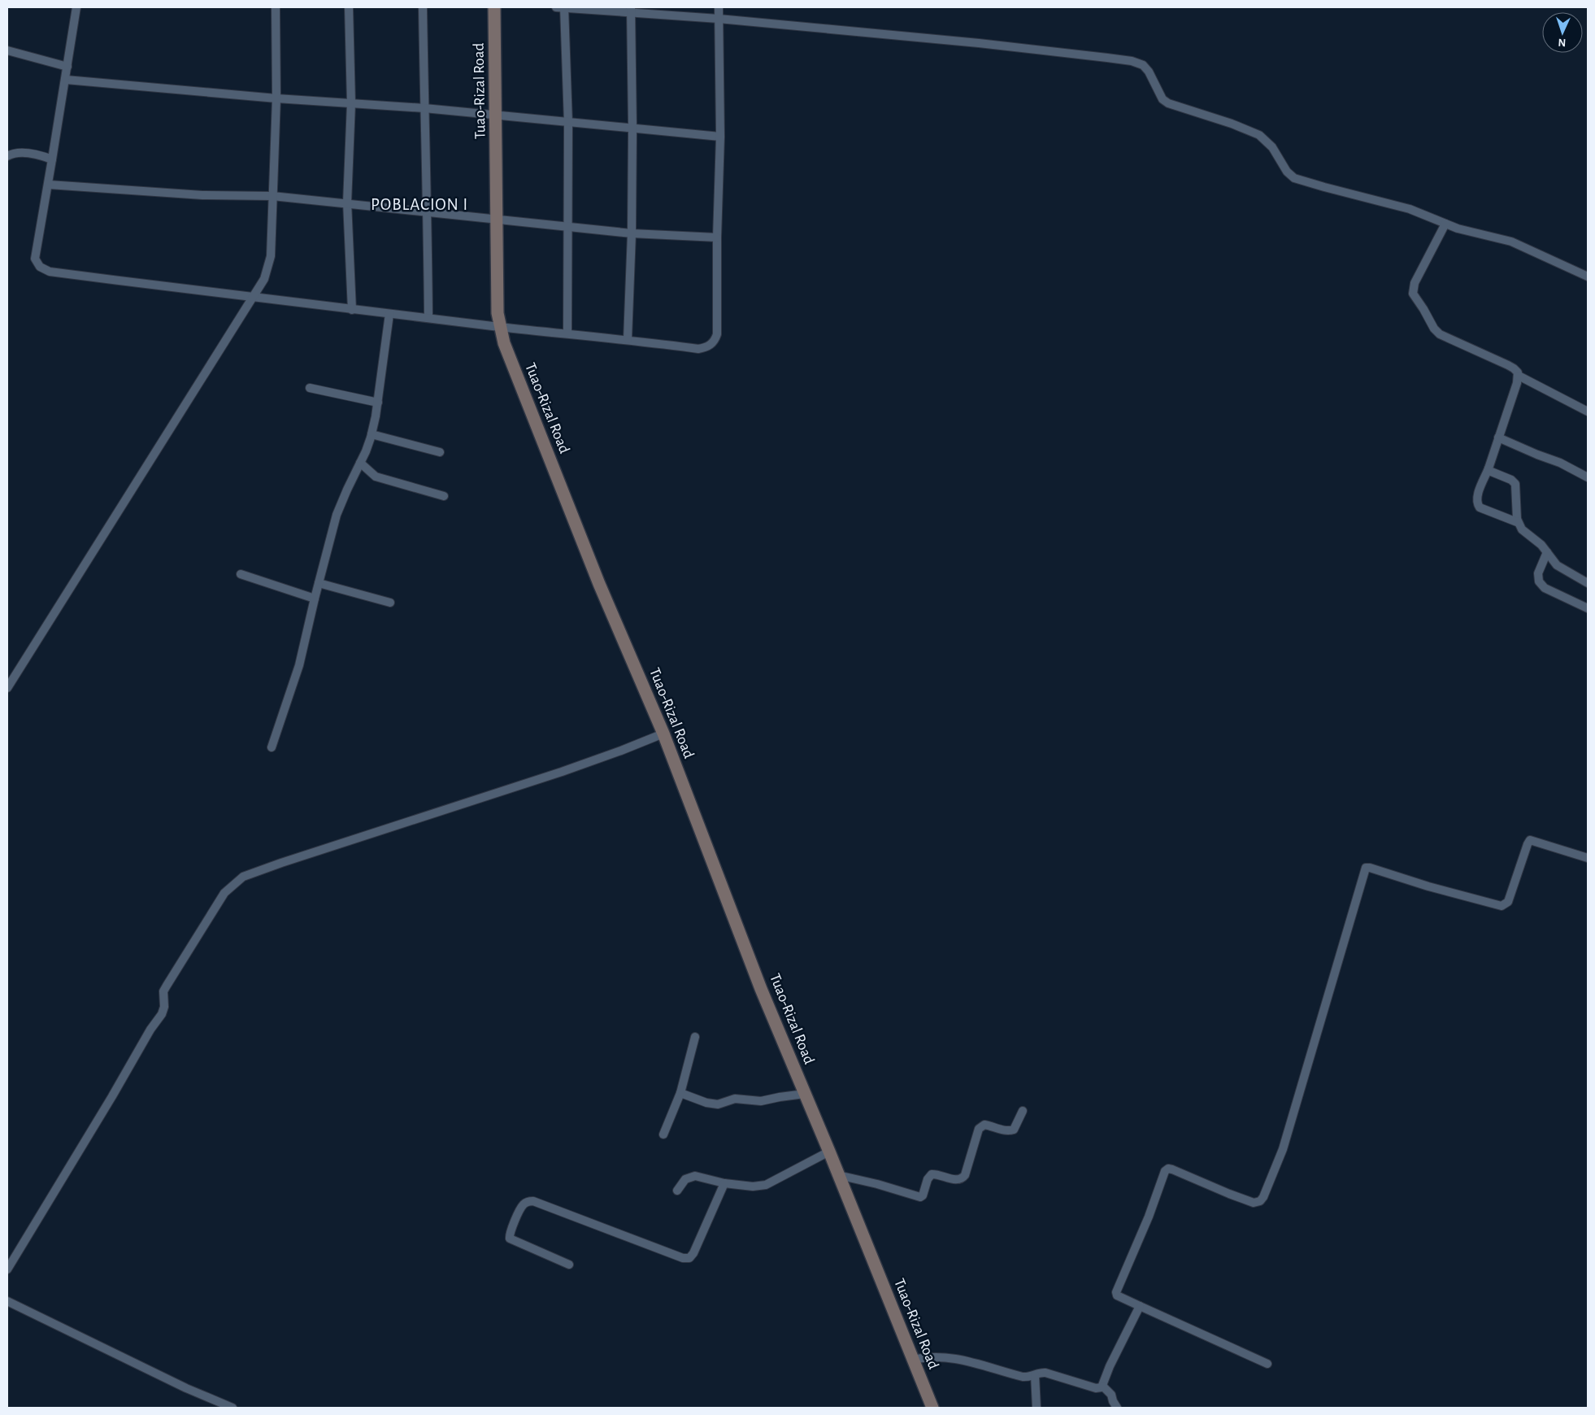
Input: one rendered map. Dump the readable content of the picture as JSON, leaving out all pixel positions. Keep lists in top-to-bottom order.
{
  "streets": {
    "main road": ["Tuao-Rizal Road"]
  },
  "districts": ["POBLACION I"],
  "north": "bottom"
}
